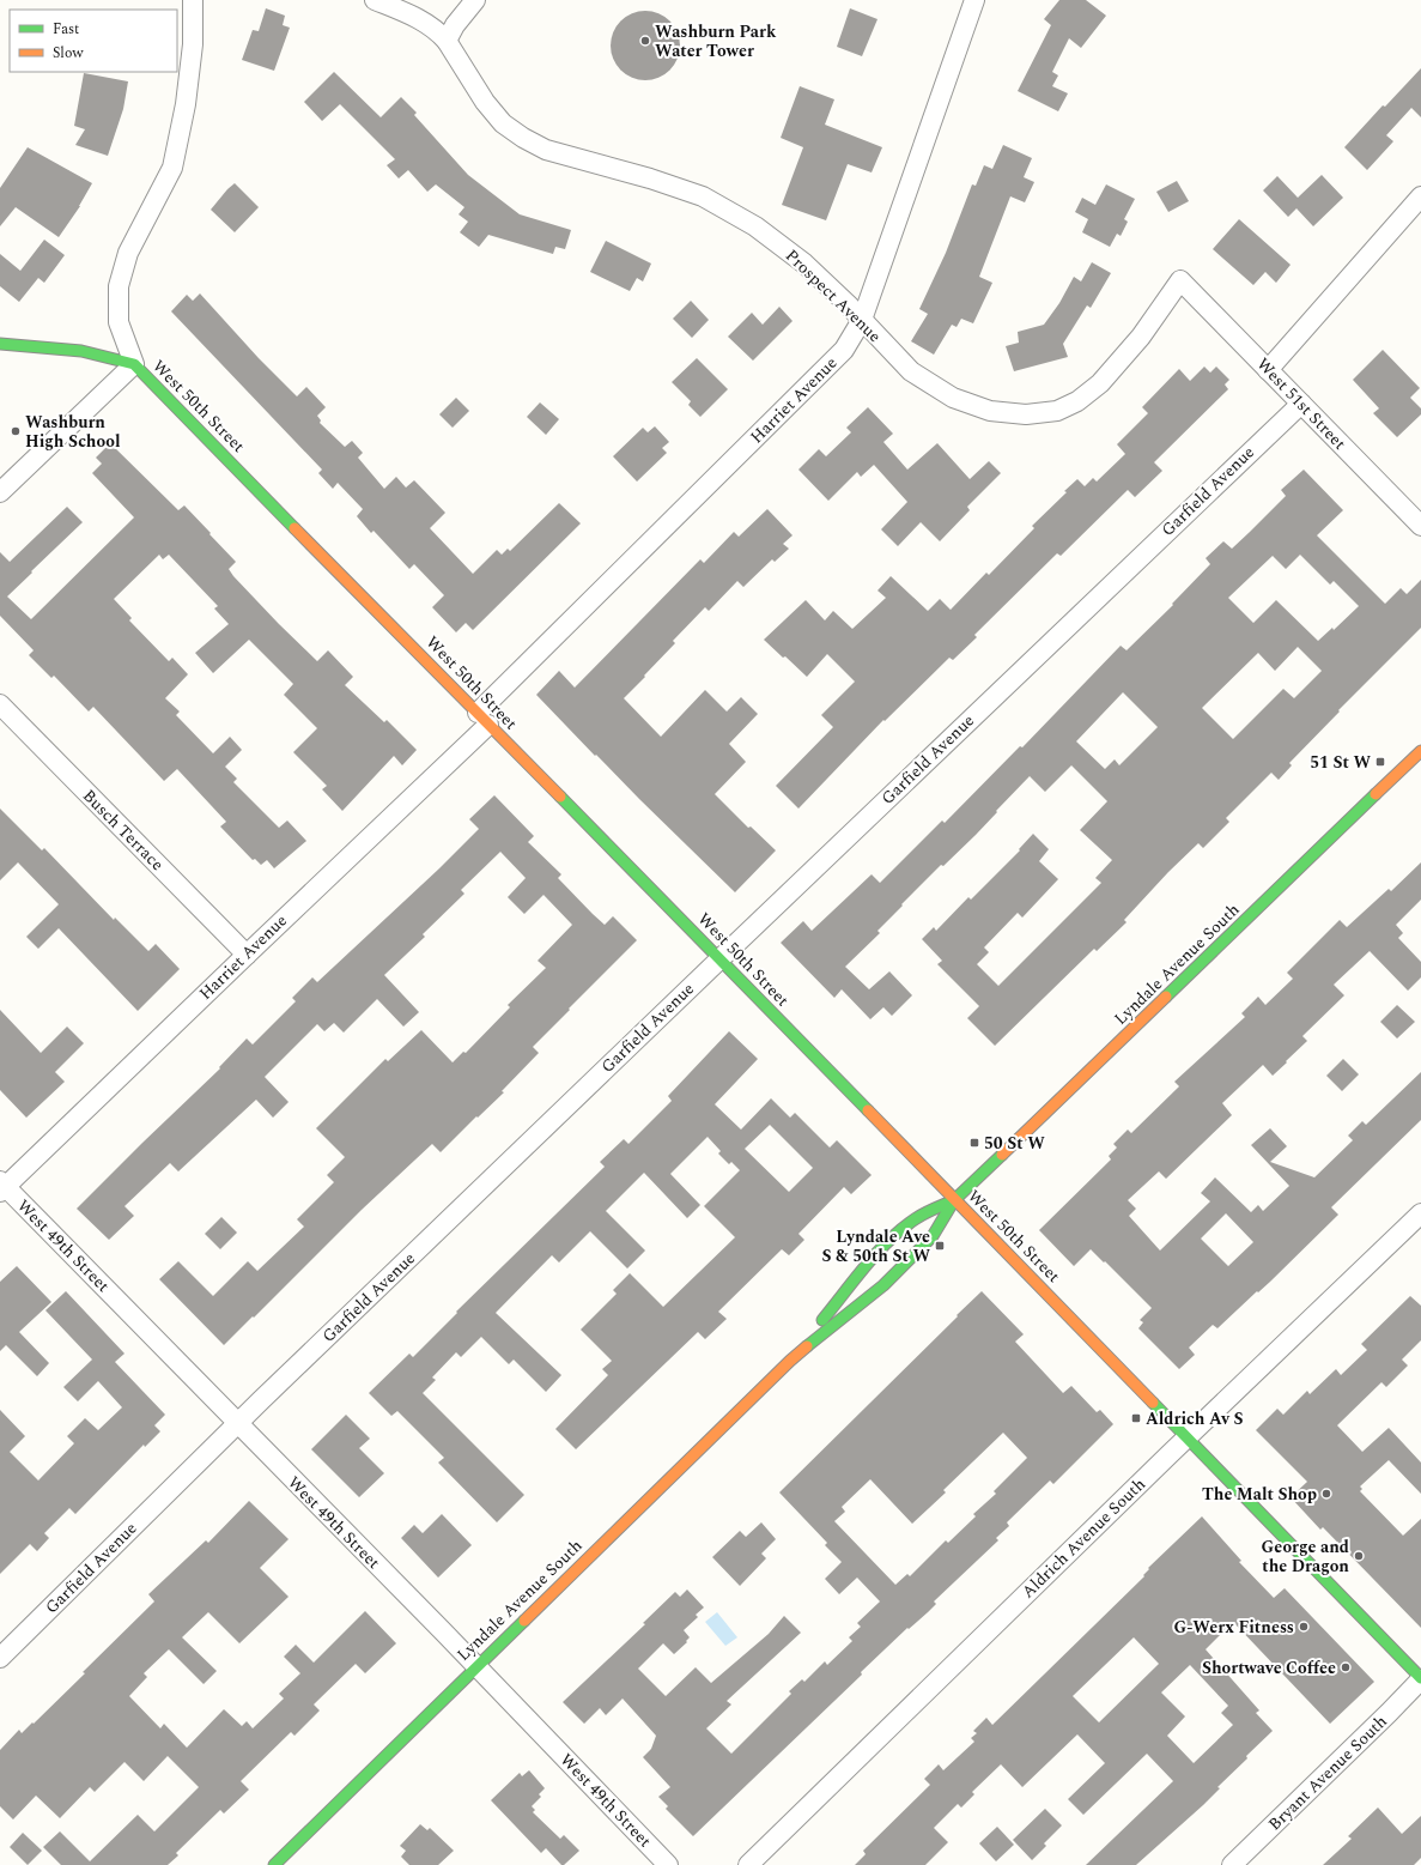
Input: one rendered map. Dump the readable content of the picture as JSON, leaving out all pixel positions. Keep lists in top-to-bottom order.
{
  "streets": {
    "main road": ["West 50th Street", "Lyndale Avenue South"],
    "street": [
      "Prospect Avenue",
      "Harriet Avenue",
      "West 51st Street",
      "Garfield Avenue",
      "Busch Terrace",
      "West 49th Street",
      "Aldrich Avenue South",
      "Bryant Avenue South"
    ]
  },
  "crossings": [
    ["Prospect Avenue", "Harriet Avenue"],
    ["Prospect Avenue", "West 51st Street"],
    ["Harriet Avenue", "West 50th Street"],
    ["Harriet Avenue", "Busch Terrace"],
    ["Harriet Avenue", "West 49th Street"],
    ["West 51st Street", "Garfield Avenue"],
    ["West 50th Street", "Garfield Avenue"],
    ["West 50th Street", "Lyndale Avenue South"],
    ["West 50th Street", "Aldrich Avenue South"],
    ["West 50th Street", "Bryant Avenue South"],
    ["Garfield Avenue", "West 49th Street"],
    ["Lyndale Avenue South", "West 49th Street"]
  ],
  "places": {
    "other": [
      "Washburn Park Water Tower",
      "Washburn High School",
      "The Malt Shop",
      "George and the Dragon",
      "G-Werx Fitness",
      "Shortwave Coffee"
    ],
    "transit": [
      "51 St W",
      "50 St W",
      "Lyndale Ave S & 50th St W",
      "Aldrich Av S"
    ]
  },
  "legend": ["Fast", "Slow"]
}
